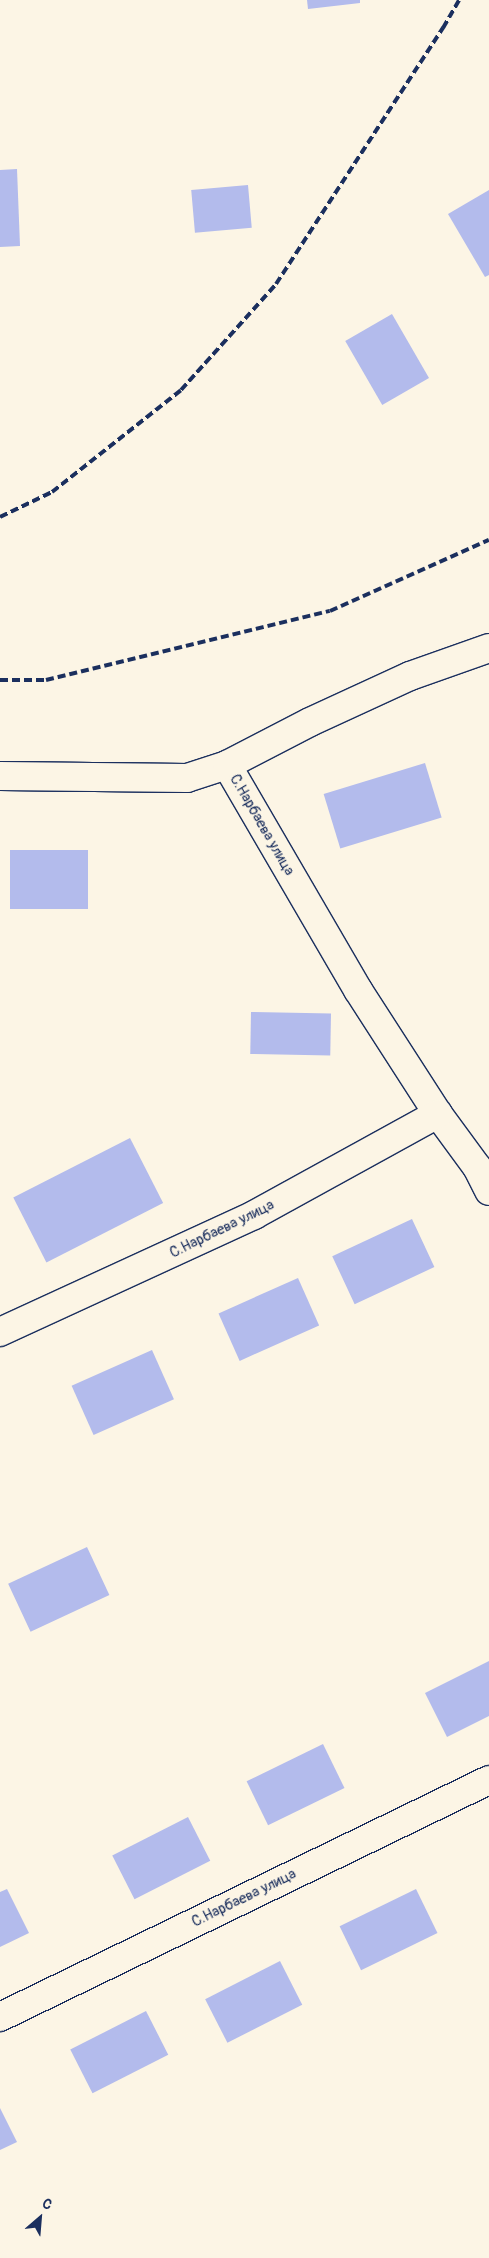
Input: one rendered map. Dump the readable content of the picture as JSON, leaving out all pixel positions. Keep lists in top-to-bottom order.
{
  "streets": {
    "street": ["С.Нарбаева улица"]
  },
  "north": "top right"
}
